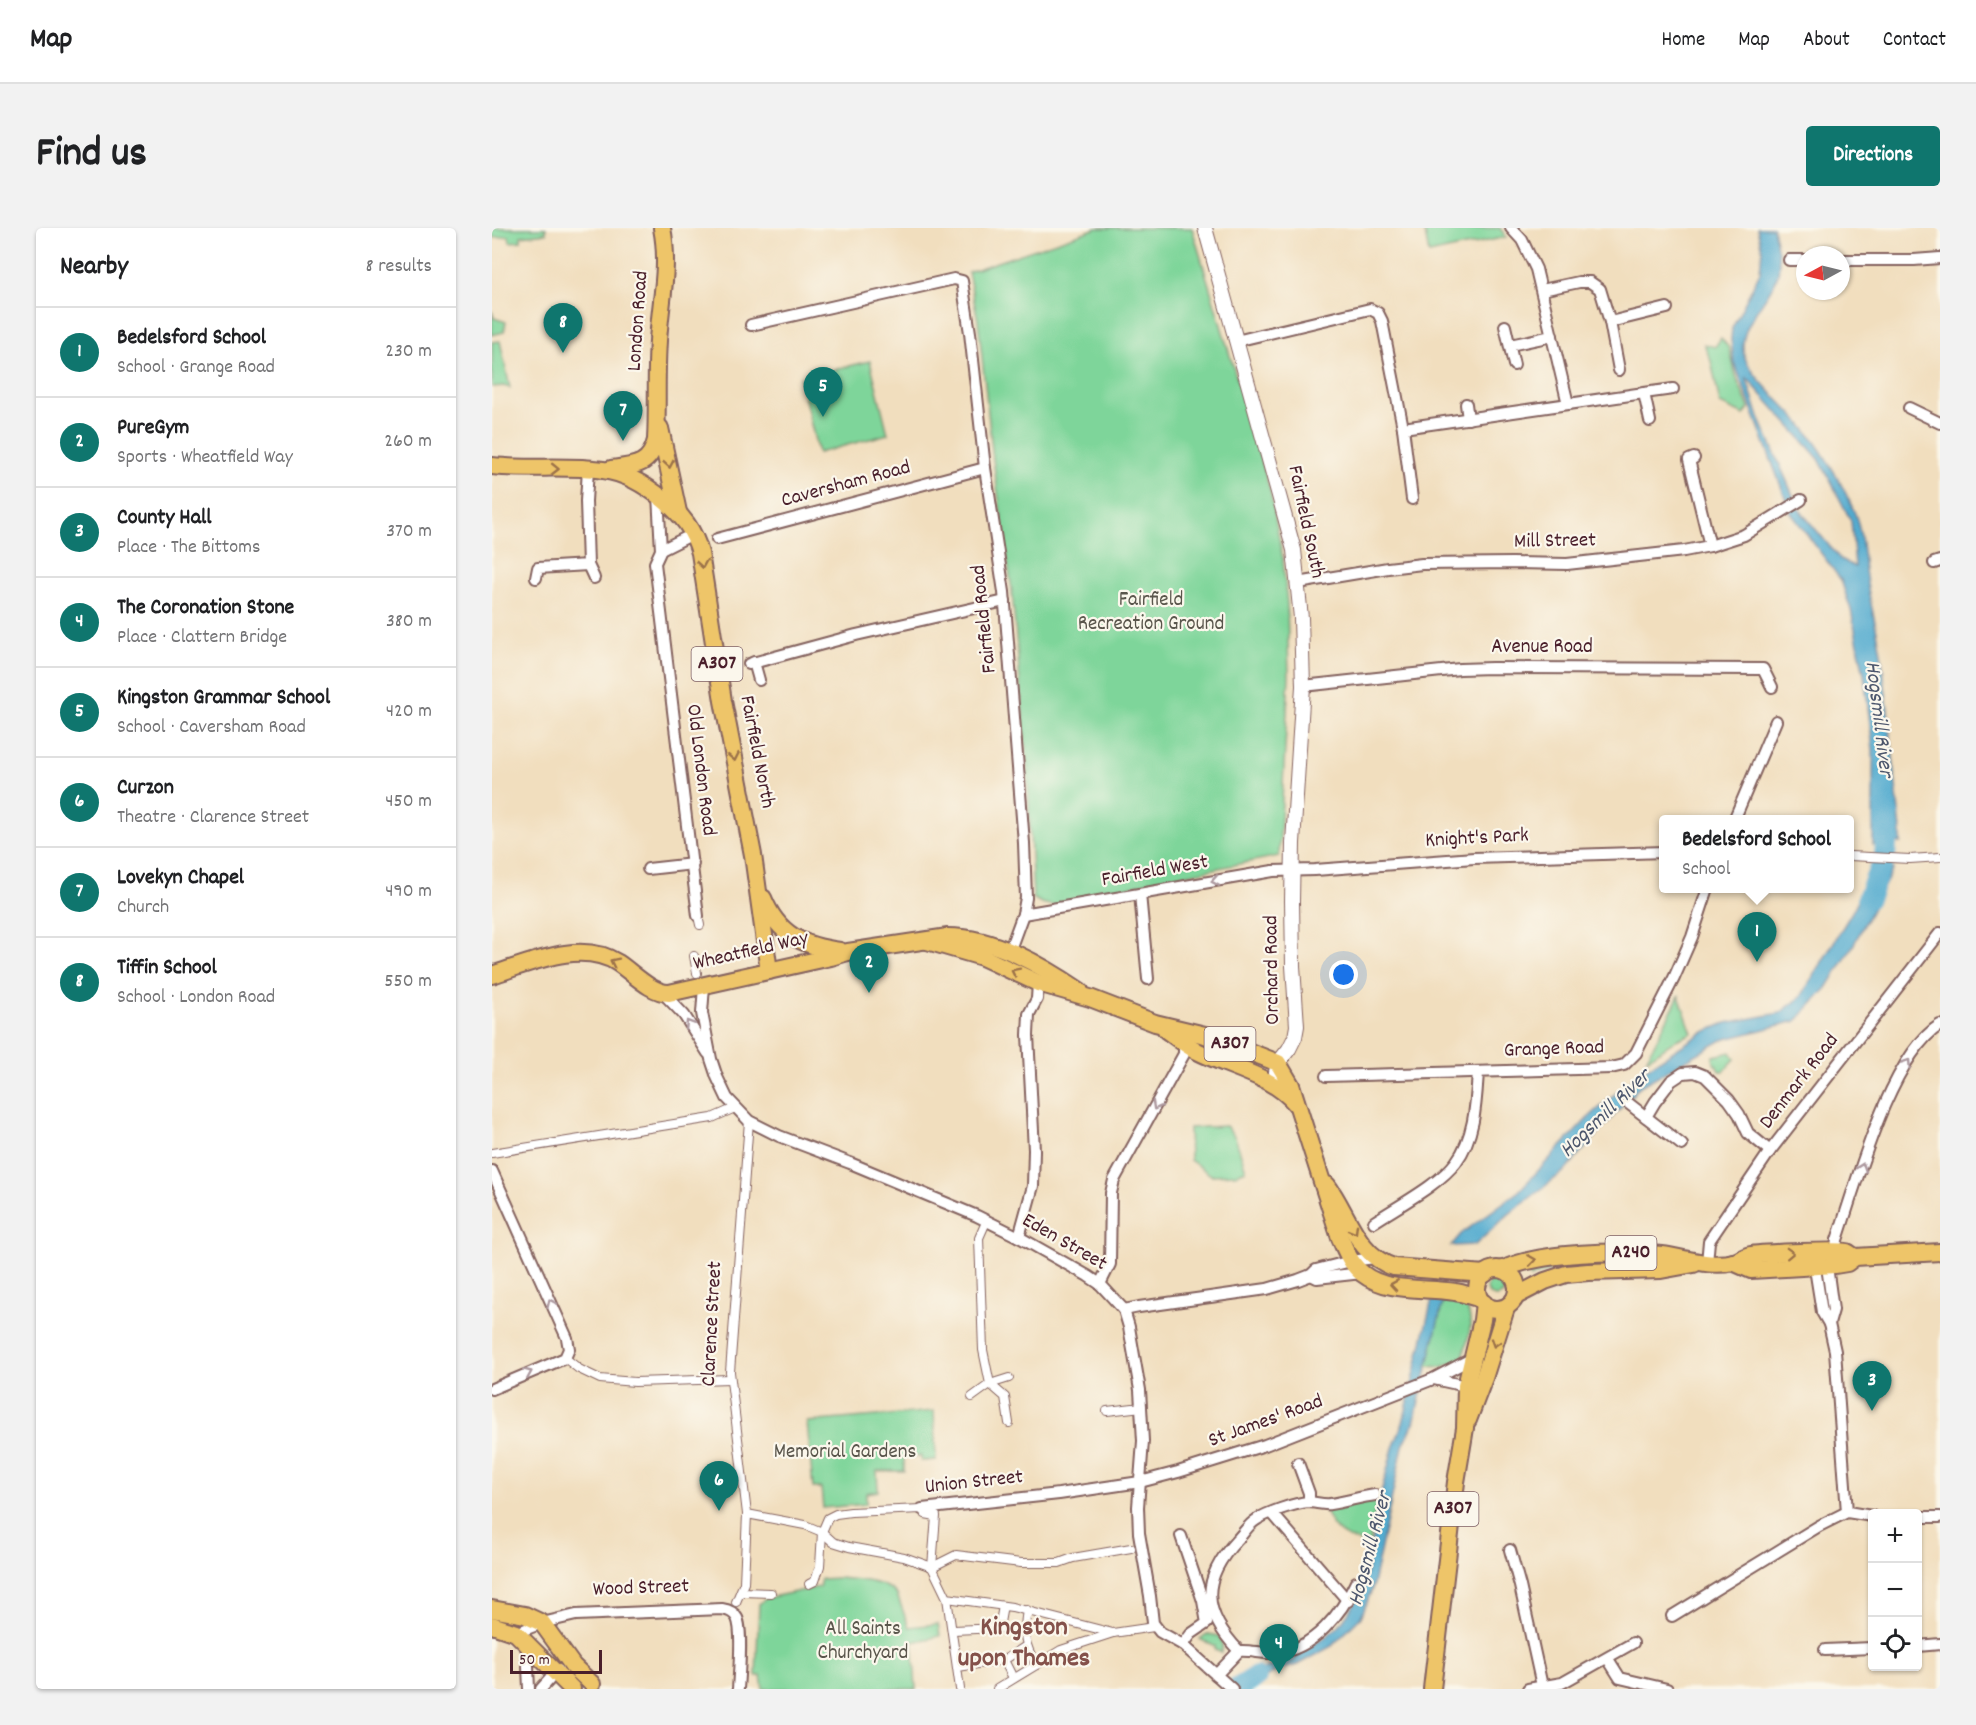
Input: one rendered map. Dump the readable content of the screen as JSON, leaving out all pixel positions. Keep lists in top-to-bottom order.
{
  "streets": {
    "main road": [
      "London Road",
      "A307",
      "Fairfield North",
      "Wheatfield Way",
      "A240"
    ],
    "street": [
      "Caversham Road",
      "Fairfield South",
      "Mill Street",
      "Fairfield Road",
      "Avenue Road",
      "Old London Road",
      "Knight's Park",
      "Fairfield West",
      "Orchard Road",
      "Grange Road",
      "Denmark Road",
      "Eden Street",
      "Clarence Street",
      "St James' Road",
      "Union Street",
      "Wood Street"
    ]
  },
  "crossings": [
    ["Caversham Road", "Fairfield Road"],
    ["Fairfield South", "Mill Street"],
    ["Fairfield South", "Avenue Road"],
    ["Fairfield South", "Knight's Park"],
    ["Fairfield South", "Fairfield West"],
    ["Fairfield South", "Orchard Road"],
    ["Fairfield Road", "Fairfield West"],
    ["Fairfield Road", "Wheatfield Way"],
    ["A307", "Fairfield North"],
    ["A307", "Old London Road"],
    ["A307", "A240"],
    ["A307", "St James' Road"],
    ["Fairfield North", "Wheatfield Way"],
    ["Knight's Park", "Fairfield West"],
    ["Knight's Park", "Orchard Road"],
    ["Fairfield West", "Orchard Road"],
    ["Wheatfield Way", "Orchard Road"],
    ["Denmark Road", "A240"],
    ["Eden Street", "Clarence Street"],
    ["St James' Road", "Union Street"]
  ],
  "one_way": ["Fairfield North", "Fairfield West"],
  "districts": ["Kingston upon Thames"],
  "water": ["Hogsmill River"],
  "parks": ["Fairfield Recreation Ground", "Memorial Gardens", "All Saints Churchyard"],
  "scale_bar": "50 m",
  "north": "left",
  "page": {
    "header": "Map",
    "nav": [
      "Home",
      "Map",
      "About",
      "Contact"
    ],
    "title": "Find us",
    "buttons": "Directions",
    "heading": ["Nearby", "8 results"],
    "pins": [
      "8",
      "5",
      "7",
      "1",
      "2",
      "3",
      "6",
      "4"
    ],
    "list": [
      {
        "mark": "1",
        "name": "Bedelsford School",
        "note": "School · Grange Road",
        "value": "230 m"
      },
      {
        "mark": "2",
        "name": "PureGym",
        "note": "Sports · Wheatfield Way",
        "value": "260 m"
      },
      {
        "mark": "3",
        "name": "County Hall",
        "note": "Place · The Bittoms",
        "value": "370 m"
      },
      {
        "mark": "4",
        "name": "The Coronation Stone",
        "note": "Place · Clattern Bridge",
        "value": "380 m"
      },
      {
        "mark": "5",
        "name": "Kingston Grammar School",
        "note": "School · Caversham Road",
        "value": "420 m"
      },
      {
        "mark": "6",
        "name": "Curzon",
        "note": "Theatre · Clarence Street",
        "value": "450 m"
      },
      {
        "mark": "7",
        "name": "Lovekyn Chapel",
        "note": "Church",
        "value": "490 m"
      },
      {
        "mark": "8",
        "name": "Tiffin School",
        "note": "School · London Road",
        "value": "550 m"
      }
    ],
    "popup": ["Bedelsford School", "School"],
    "map_buttons": ["+", "−"],
    "scale": "50 m"
  }
}
